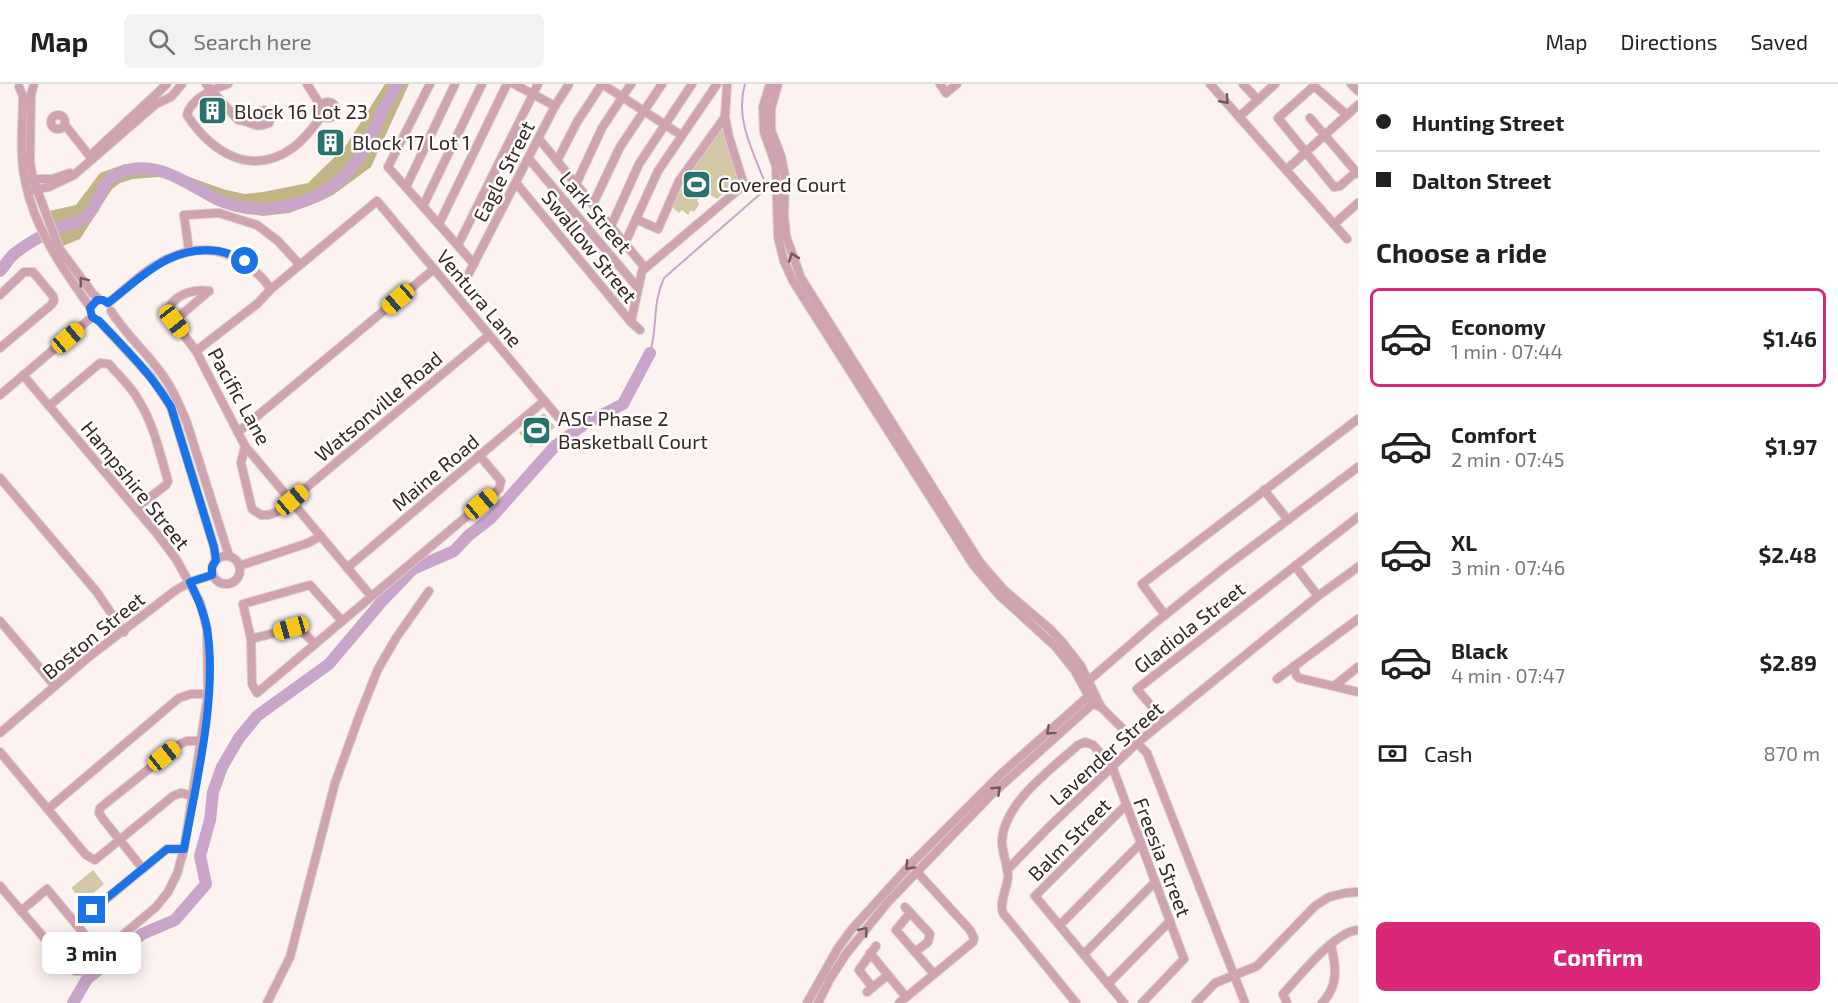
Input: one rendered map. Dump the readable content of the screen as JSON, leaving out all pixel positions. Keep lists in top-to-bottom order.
{
  "streets": {
    "street": [
      "Eagle Street",
      "Lark Street",
      "Swallow Street",
      "Ventura Lane",
      "Pacific Lane",
      "Watsonville Road",
      "Maine Road",
      "Hampshire Street",
      "Gladiola Street",
      "Boston Street",
      "Lavender Street",
      "Balm Street",
      "Freesia Street"
    ]
  },
  "crossings": [
    ["Eagle Street", "Lark Street"],
    ["Eagle Street", "Swallow Street"],
    ["Ventura Lane", "Watsonville Road"],
    ["Ventura Lane", "Maine Road"],
    ["Pacific Lane", "Watsonville Road"],
    ["Pacific Lane", "Maine Road"],
    ["Hampshire Street", "Boston Street"],
    ["Gladiola Street", "Lavender Street"],
    ["Lavender Street", "Freesia Street"],
    ["Balm Street", "Freesia Street"]
  ],
  "places": {
    "building": ["Block 16 Lot 23", "Block 17 Lot 1"],
    "sports": ["Covered Court", "ASC Phase 2 Basketball Court"]
  },
  "page": {
    "header": "Map",
    "search": "Search here",
    "nav": ["Map", "Directions", "Saved"],
    "banner": ["Hunting Street", "Dalton Street"],
    "heading": "Choose a ride",
    "list": [
      {
        "name": "Economy",
        "note": "1 min · 07:44",
        "value": "$1.46"
      },
      {
        "name": "Comfort",
        "note": "2 min · 07:45",
        "value": "$1.97"
      },
      {
        "name": "XL",
        "note": "3 min · 07:46",
        "value": "$2.48"
      },
      {
        "name": "Black",
        "note": "4 min · 07:47",
        "value": "$2.89"
      }
    ],
    "pay": ["Cash", "870 m"],
    "buttons": "Confirm",
    "bubble": "3 min"
  }
}
